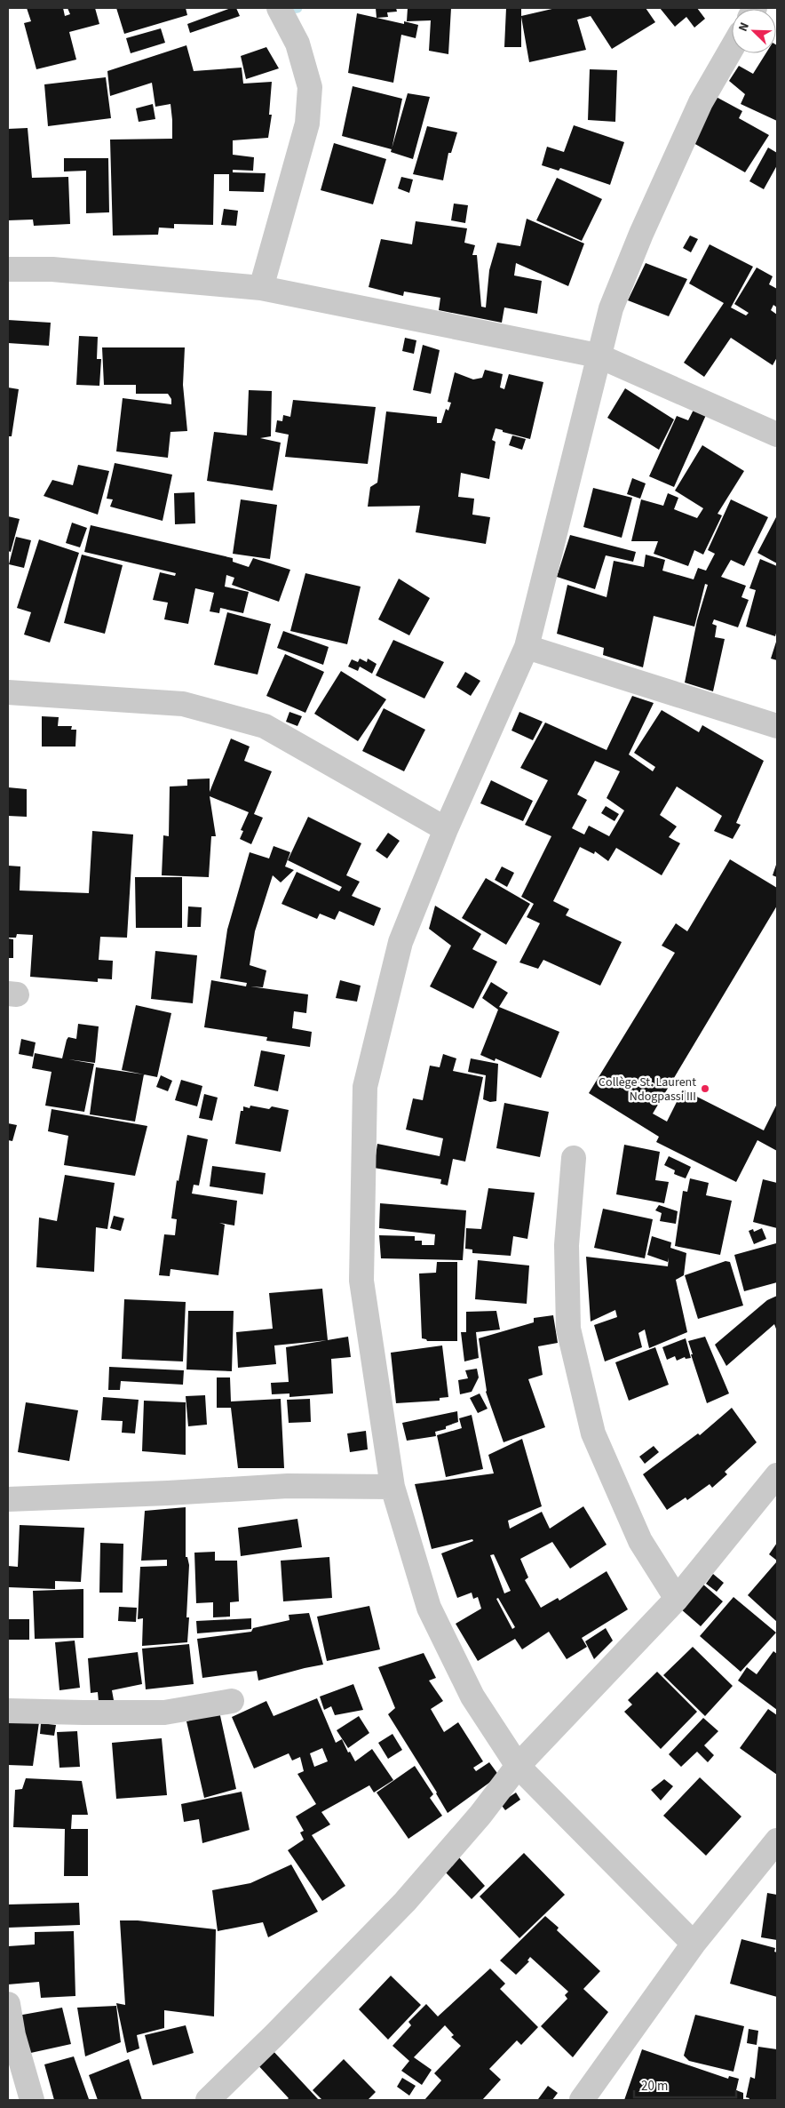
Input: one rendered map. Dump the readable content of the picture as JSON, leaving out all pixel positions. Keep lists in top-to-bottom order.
{
  "places": ["Collège St. Laurent Ndogpassi III"],
  "scale_bar": "20 m",
  "north": "top left"
}
